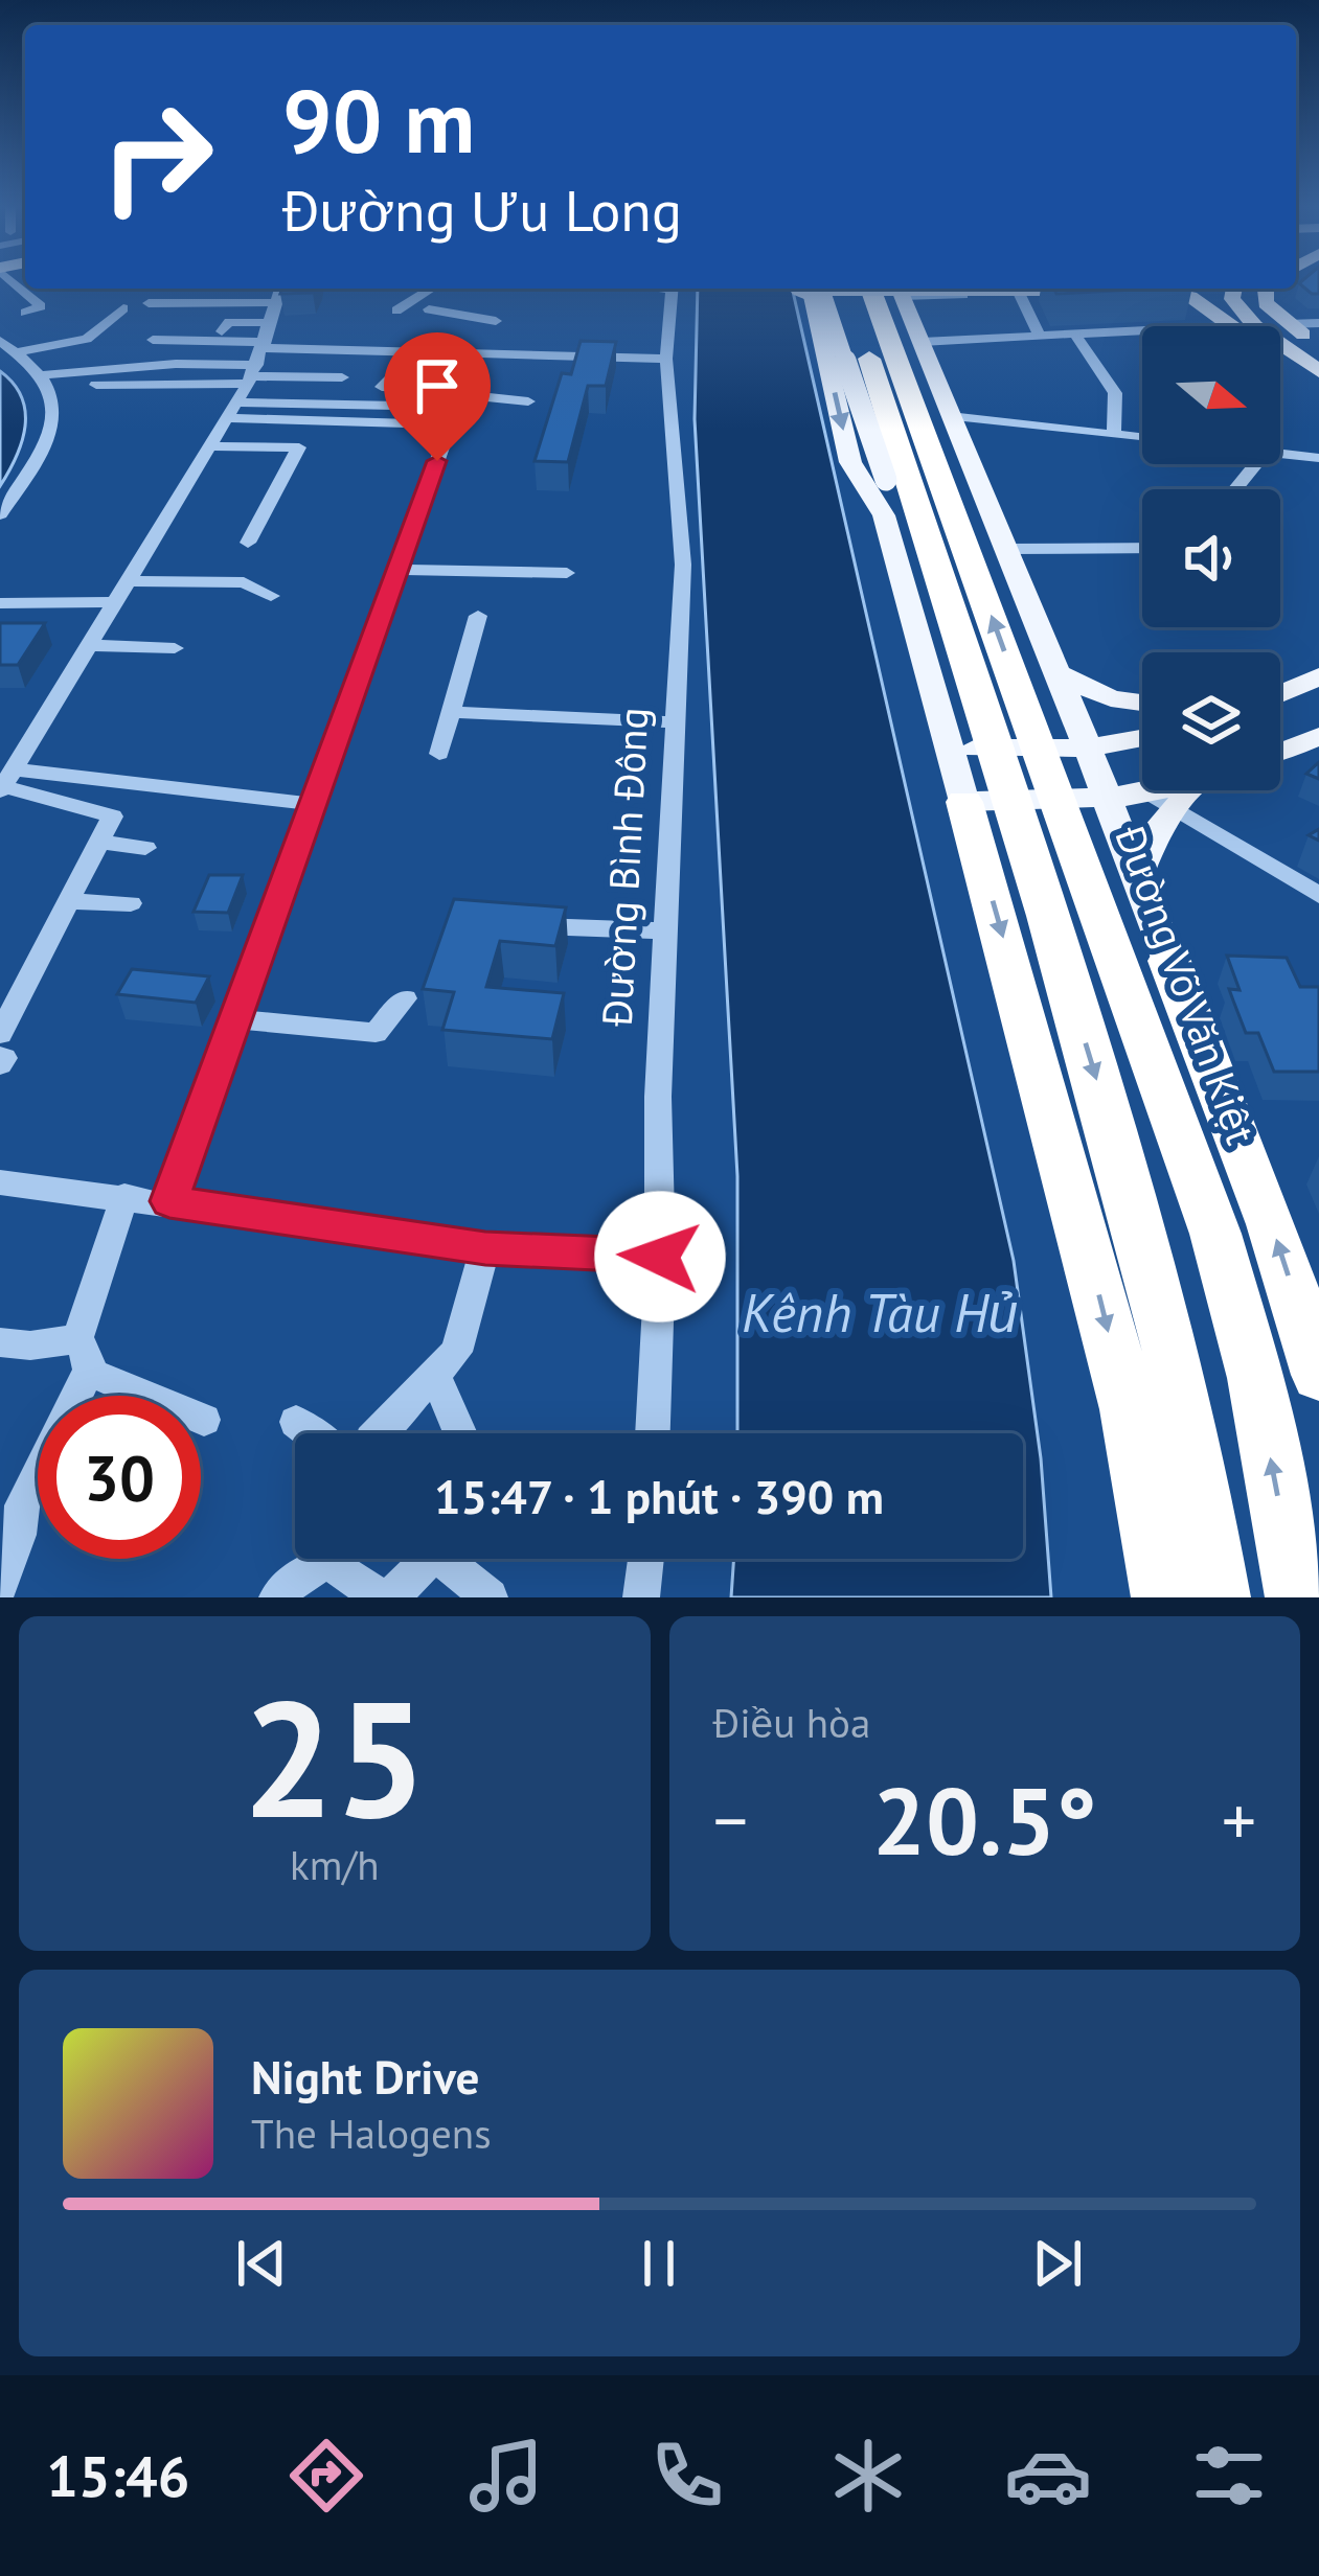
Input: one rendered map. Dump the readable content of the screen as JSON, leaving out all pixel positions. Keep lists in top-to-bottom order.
{
  "streets": {
    "highway": ["Đường Võ Văn Kiệt"],
    "street": ["Đường Bình Đông"]
  },
  "water": ["Kênh Tàu Hủ"],
  "north": "right",
  "page": {
    "turn": ["90 m", "Đường Ưu Long"],
    "limit": "30",
    "trip": "15:47 · 1 phút · 390 m",
    "tile": [
      ["25", "km/h"],
      "Điều hòa"
    ],
    "heat": ["−", "20.5°", "+"],
    "song": ["Night Drive", "The Halogens"],
    "tabs": "15:46"
  }
}
